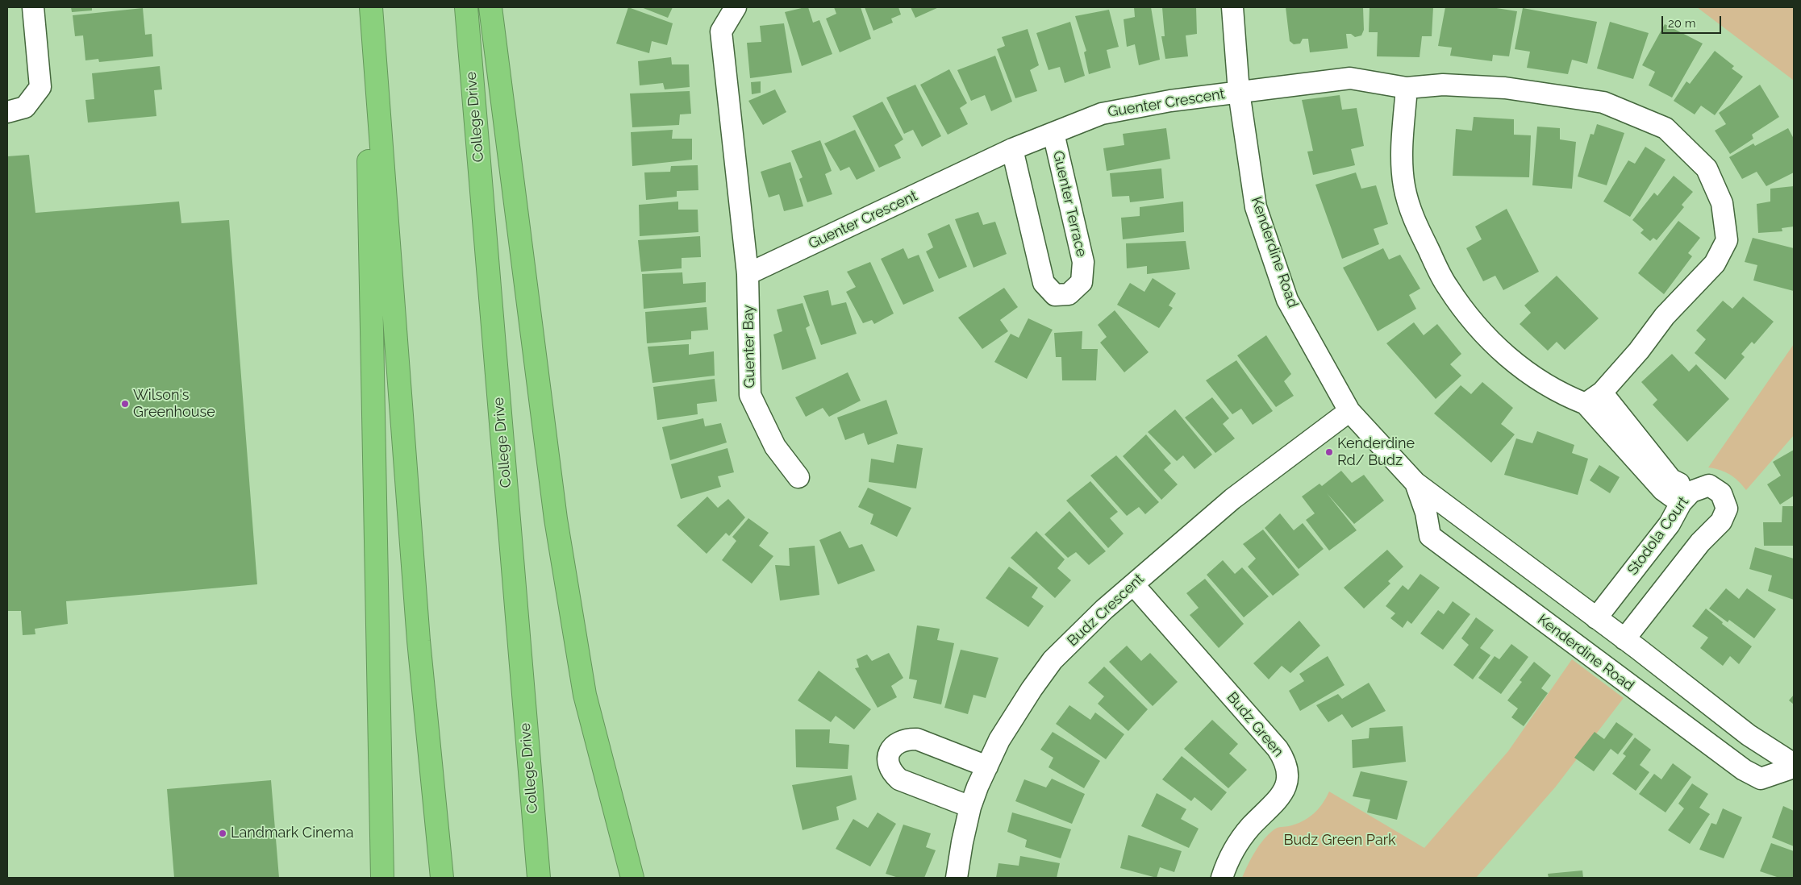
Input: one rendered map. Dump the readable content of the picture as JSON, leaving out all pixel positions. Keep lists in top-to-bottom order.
{
  "streets": {
    "highway": ["College Drive"],
    "street": [
      "Guenter Crescent",
      "Guenter Terrace",
      "Kenderdine Road",
      "Guenter Bay",
      "Stodola Court",
      "Budz Crescent",
      "Budz Green"
    ]
  },
  "crossings": [
    ["Guenter Crescent", "Guenter Terrace"],
    ["Guenter Crescent", "Kenderdine Road"],
    ["Guenter Crescent", "Guenter Bay"],
    ["Kenderdine Road", "Stodola Court"],
    ["Kenderdine Road", "Budz Crescent"],
    ["Budz Crescent", "Budz Green"]
  ],
  "parks": ["Budz Green Park"],
  "places": ["Wilson's Greenhouse", "Kenderdine Rd/ Budz", "Landmark Cinema"],
  "scale_bar": "20 m"
}
